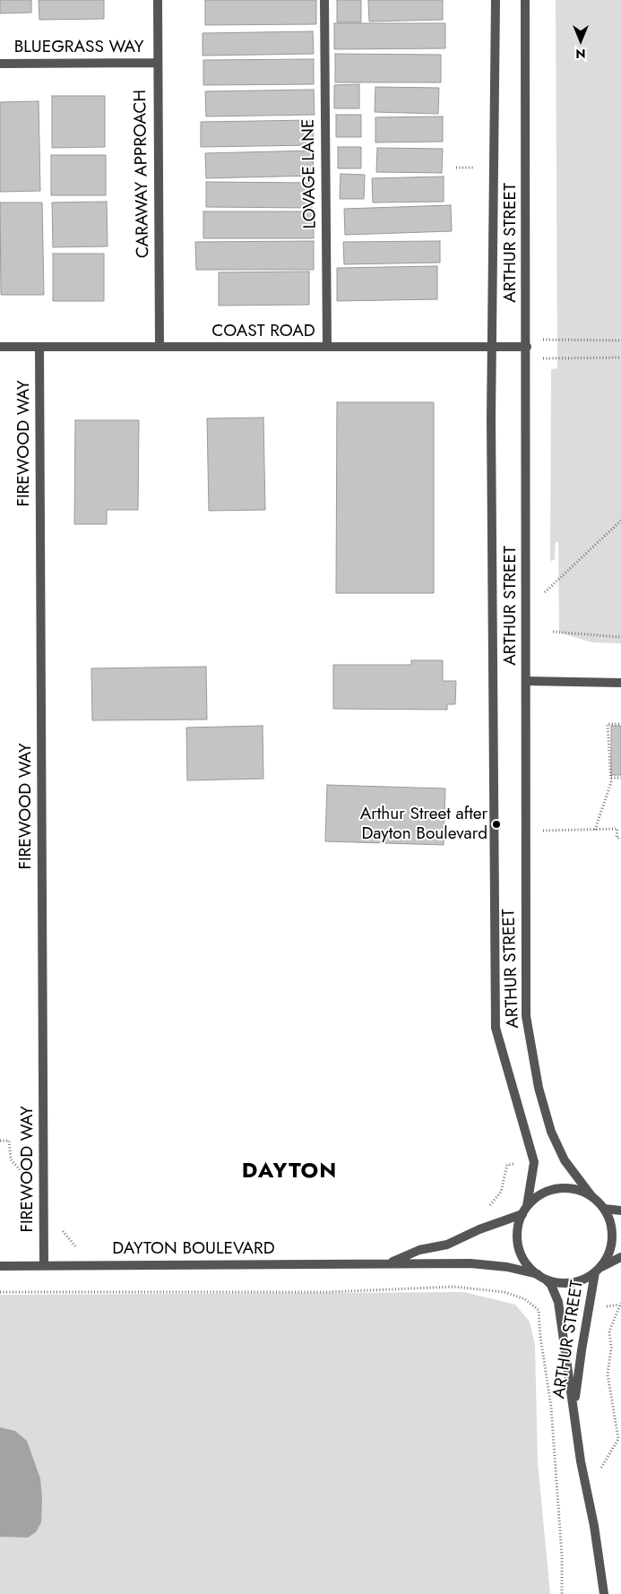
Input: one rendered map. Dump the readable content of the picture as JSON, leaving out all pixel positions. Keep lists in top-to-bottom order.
{
  "streets": {
    "street": [
      "BLUEGRASS WAY",
      "CARAWAY APPROACH",
      "LOVAGE LANE",
      "ARTHUR STREET",
      "COAST ROAD",
      "FIREWOOD WAY",
      "DAYTON BOULEVARD"
    ]
  },
  "crossings": [
    ["BLUEGRASS WAY", "CARAWAY APPROACH"],
    ["CARAWAY APPROACH", "COAST ROAD"],
    ["LOVAGE LANE", "COAST ROAD"],
    ["ARTHUR STREET", "COAST ROAD"],
    ["ARTHUR STREET", "DAYTON BOULEVARD"],
    ["COAST ROAD", "FIREWOOD WAY"],
    ["FIREWOOD WAY", "DAYTON BOULEVARD"]
  ],
  "districts": ["DAYTON"],
  "places": ["Arthur Street after Dayton Boulevard"],
  "north": "bottom"
}
